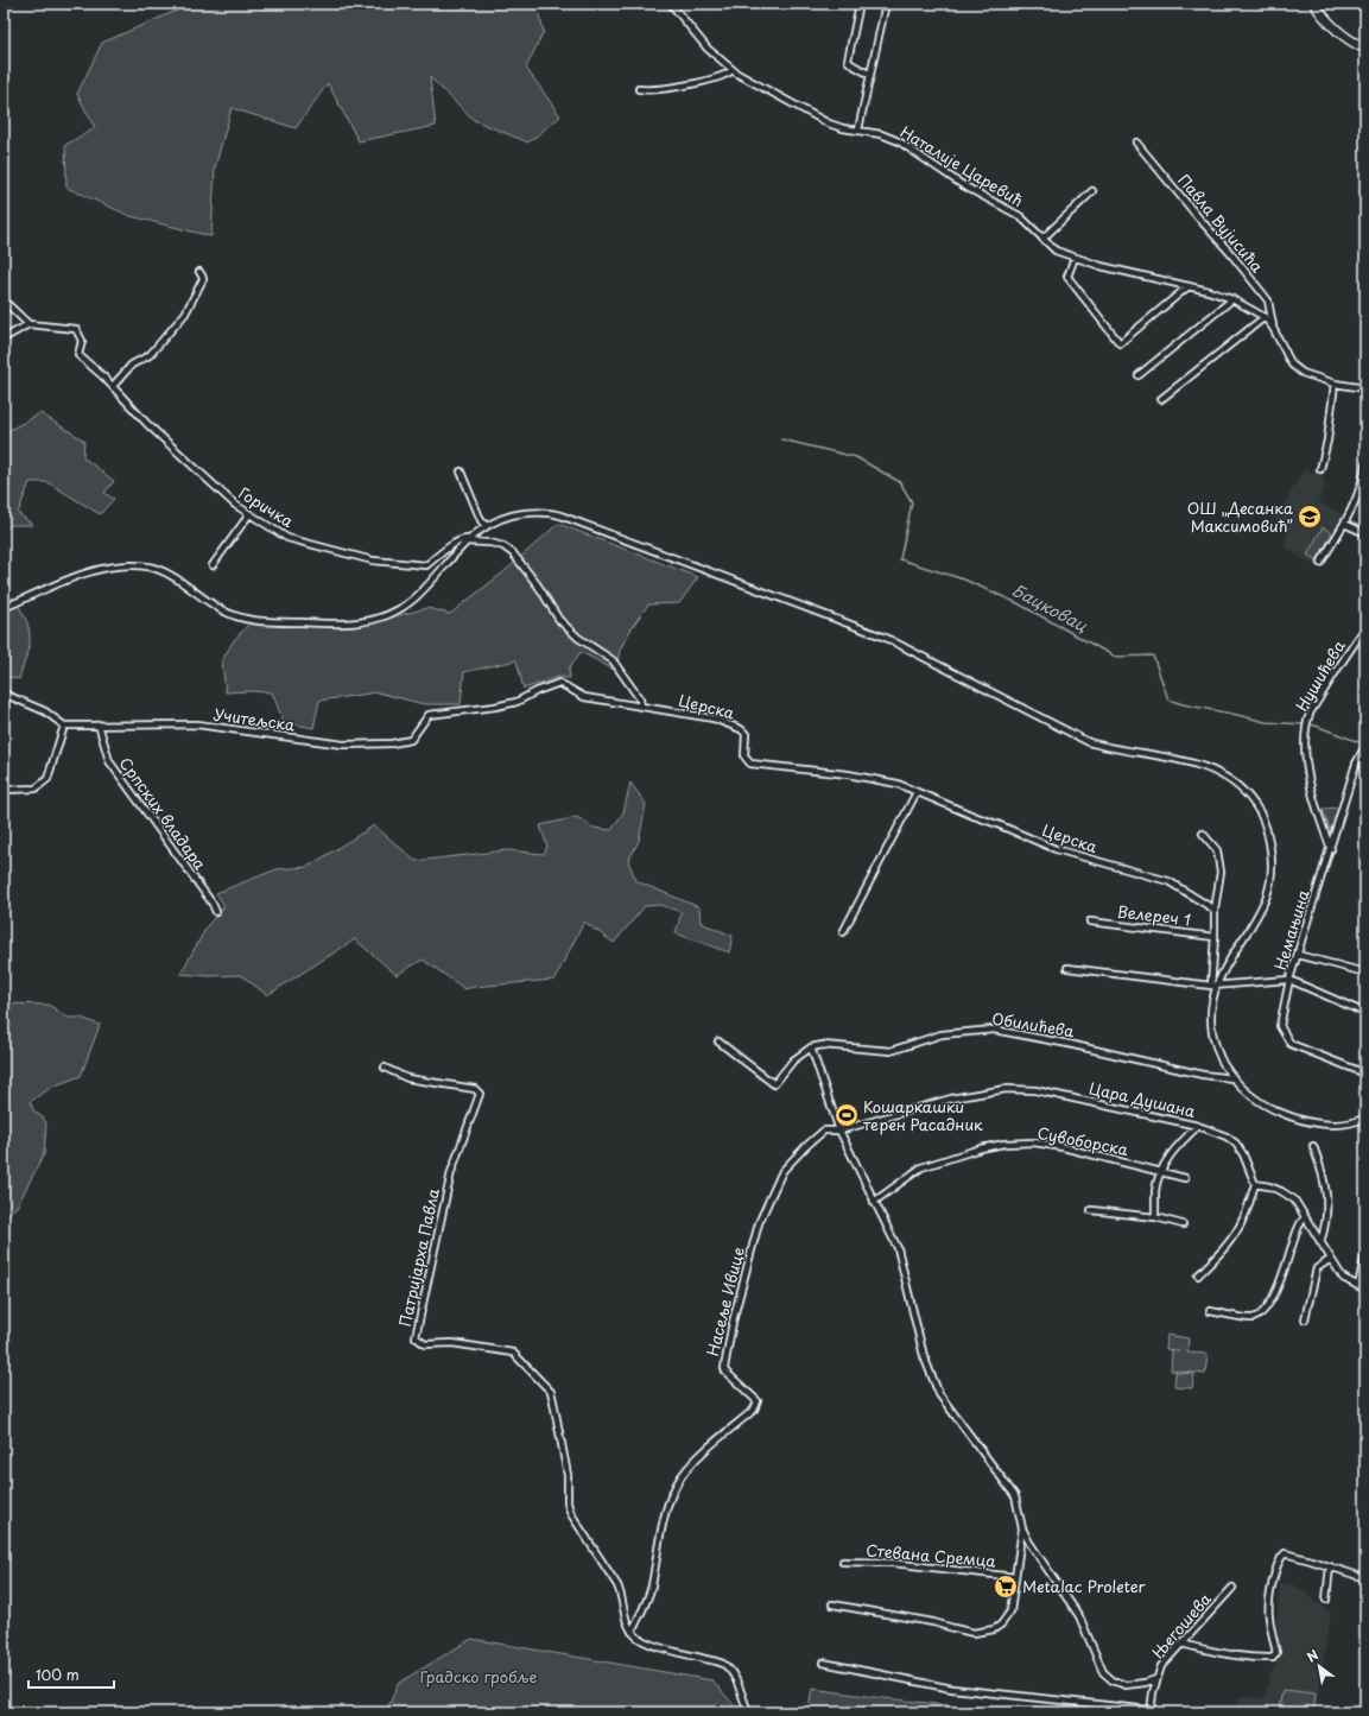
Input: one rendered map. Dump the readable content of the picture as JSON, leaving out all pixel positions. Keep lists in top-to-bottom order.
{
  "streets": {
    "street": [
      "Наталије Царевић",
      "Павла Вујисића",
      "Горичка",
      "Нушићева",
      "Церска",
      "Учитељска",
      "Српских владара",
      "Велереч 1",
      "Немањина",
      "Обилићева",
      "Цара Душана",
      "Сувоборска",
      "Патријарха Павла",
      "Насеље Ивице",
      "Стевана Сремца",
      "Његошева"
    ]
  },
  "crossings": [
    ["Наталије Царевић", "Павла Вујисића"],
    ["Нушићева", "Немањина"],
    ["Церска", "Учитељска"],
    ["Учитељска", "Српских владара"],
    ["Цара Душана", "Насеље Ивице"],
    ["Патријарха Павла", "Насеље Ивице"]
  ],
  "water": ["Бацковац"],
  "parks": ["Градско гробље"],
  "places": {
    "school or university": ["ОШ „Десанка Максимовић”"],
    "sports": ["Кошаркашки терен Расадник"],
    "supermarket": ["Metalac Proleter"]
  },
  "scale_bar": "100 m",
  "north": "top left"
}
